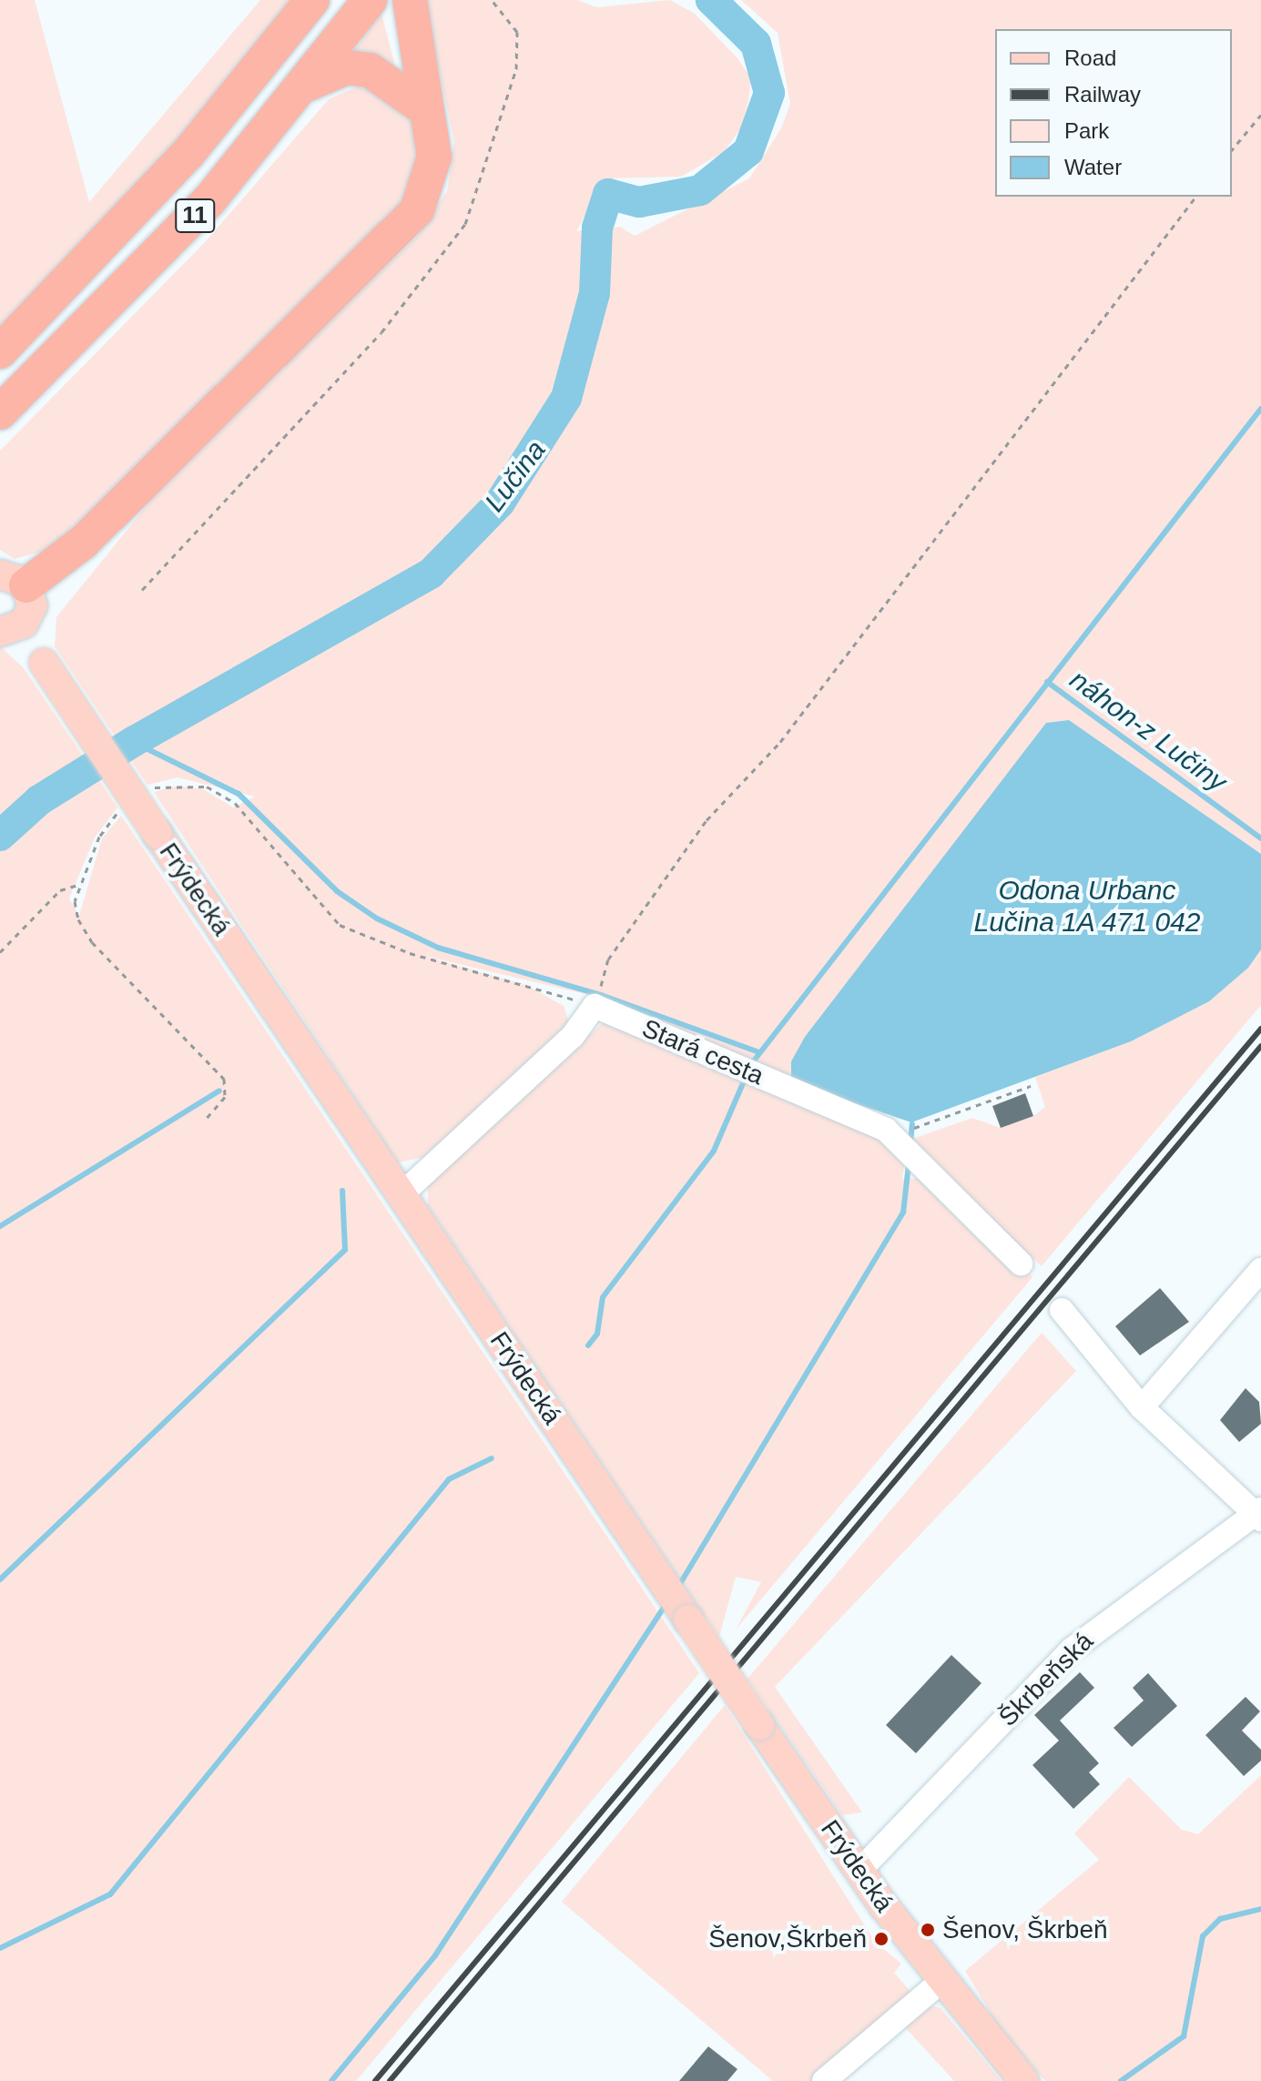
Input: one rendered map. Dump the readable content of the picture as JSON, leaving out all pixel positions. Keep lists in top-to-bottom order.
{
  "streets": {
    "highway": ["11"],
    "main road": ["Frýdecká"],
    "street": ["Stará cesta", "Škrbeňská"]
  },
  "crossings": [
    ["Frýdecká", "Škrbeňská"]
  ],
  "water": ["Lučina", "náhon-z Lučiny", "Odona Urbanc Lučina 1A 471 042"],
  "places": ["Šenov, Škrbeň", "Šenov,Škrbeň"],
  "legend": [
    "Road",
    "Railway",
    "Park",
    "Water"
  ]
}
